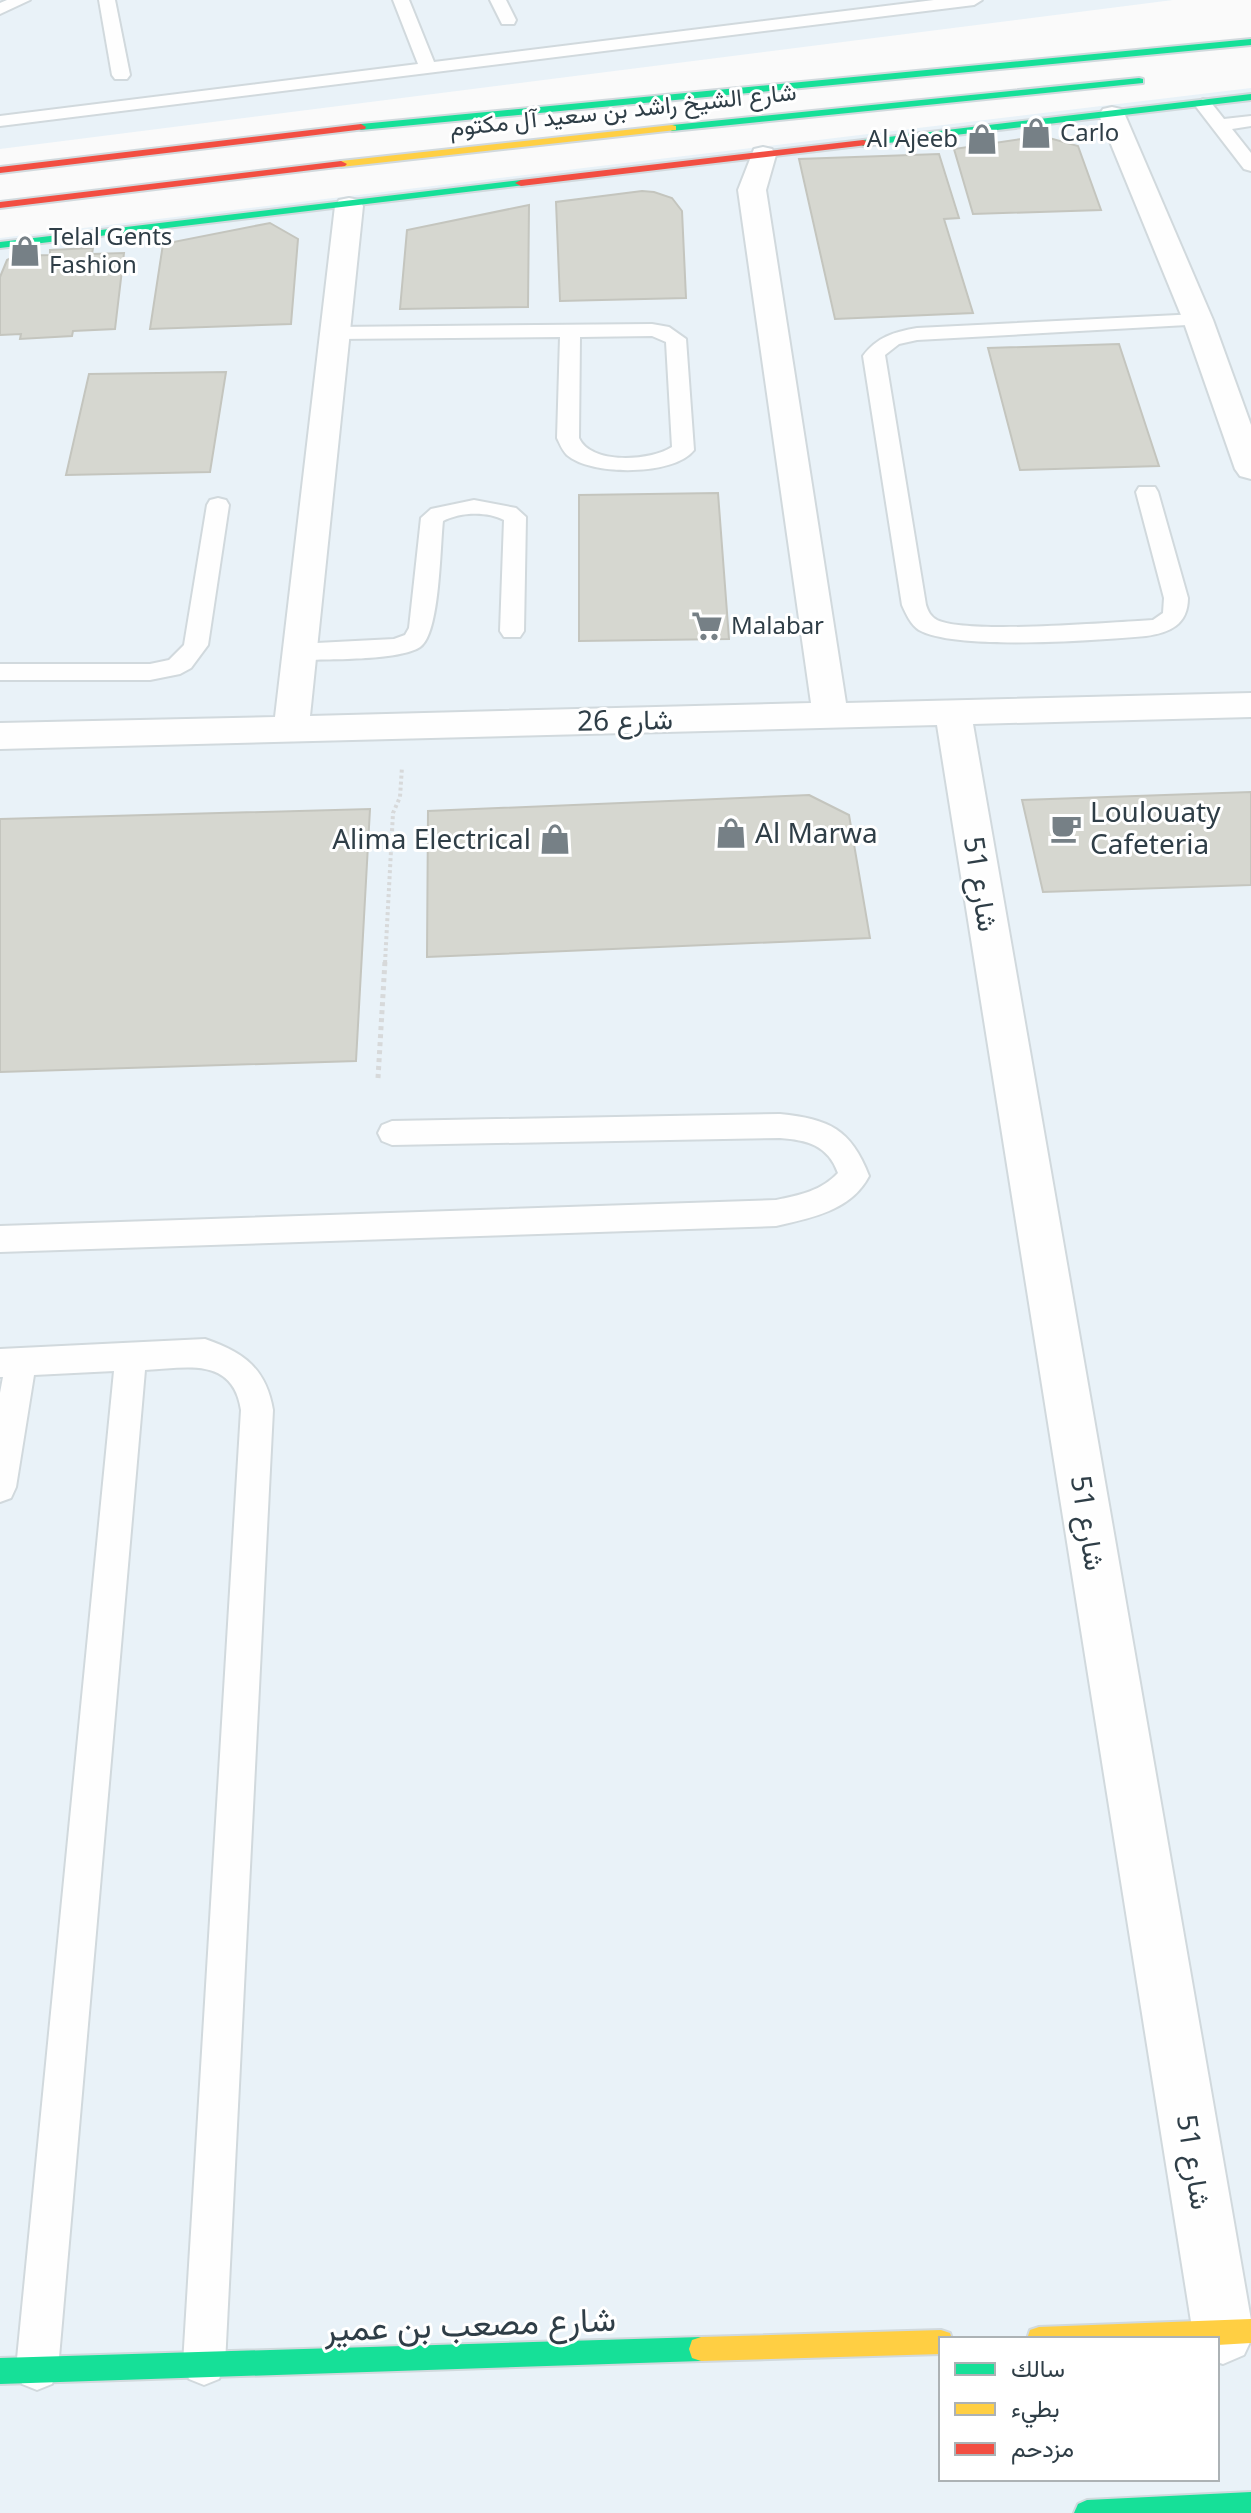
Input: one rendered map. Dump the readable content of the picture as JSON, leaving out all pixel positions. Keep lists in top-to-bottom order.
{
  "streets": {
    "main road": ["شارع الشيخ راشد بن سعيد آل مكتوم", "شارع مصعب بن عمير"],
    "street": ["شارع 26", "شارع 51"]
  },
  "crossings": [
    ["شارع 26", "شارع 51"]
  ],
  "places": {
    "shop": [
      "Carlo",
      "Al Ajeeb",
      "Telal Gents Fashion",
      "Al Marwa",
      "Alima Electrical"
    ],
    "supermarket": ["Malabar"],
    "cafe": ["Loulouaty Cafeteria"]
  },
  "legend": ["سالك", "بطيء", "مزدحم"]
}
